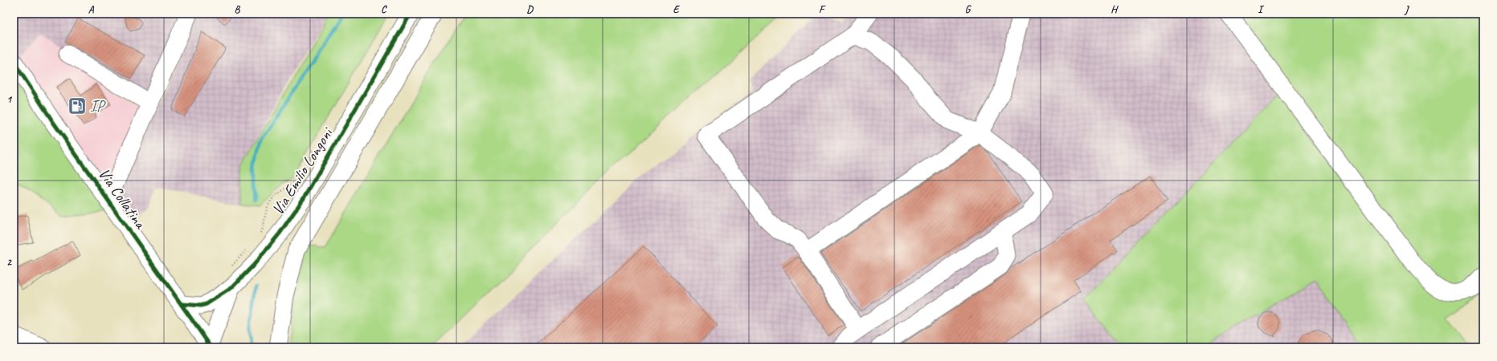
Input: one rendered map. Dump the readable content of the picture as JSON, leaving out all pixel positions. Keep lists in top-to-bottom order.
{
  "streets": {
    "street": ["Via Emilio Longoni", "Via Collatina"]
  },
  "crossings": [
    ["Via Emilio Longoni", "Via Collatina"]
  ],
  "places": {
    "fuel station": ["IP"]
  },
  "grid": {
    "columns": [
      "A",
      "B",
      "C",
      "D",
      "E",
      "F",
      "G",
      "H",
      "I",
      "J"
    ],
    "rows": ["1", "2"]
  }
}
